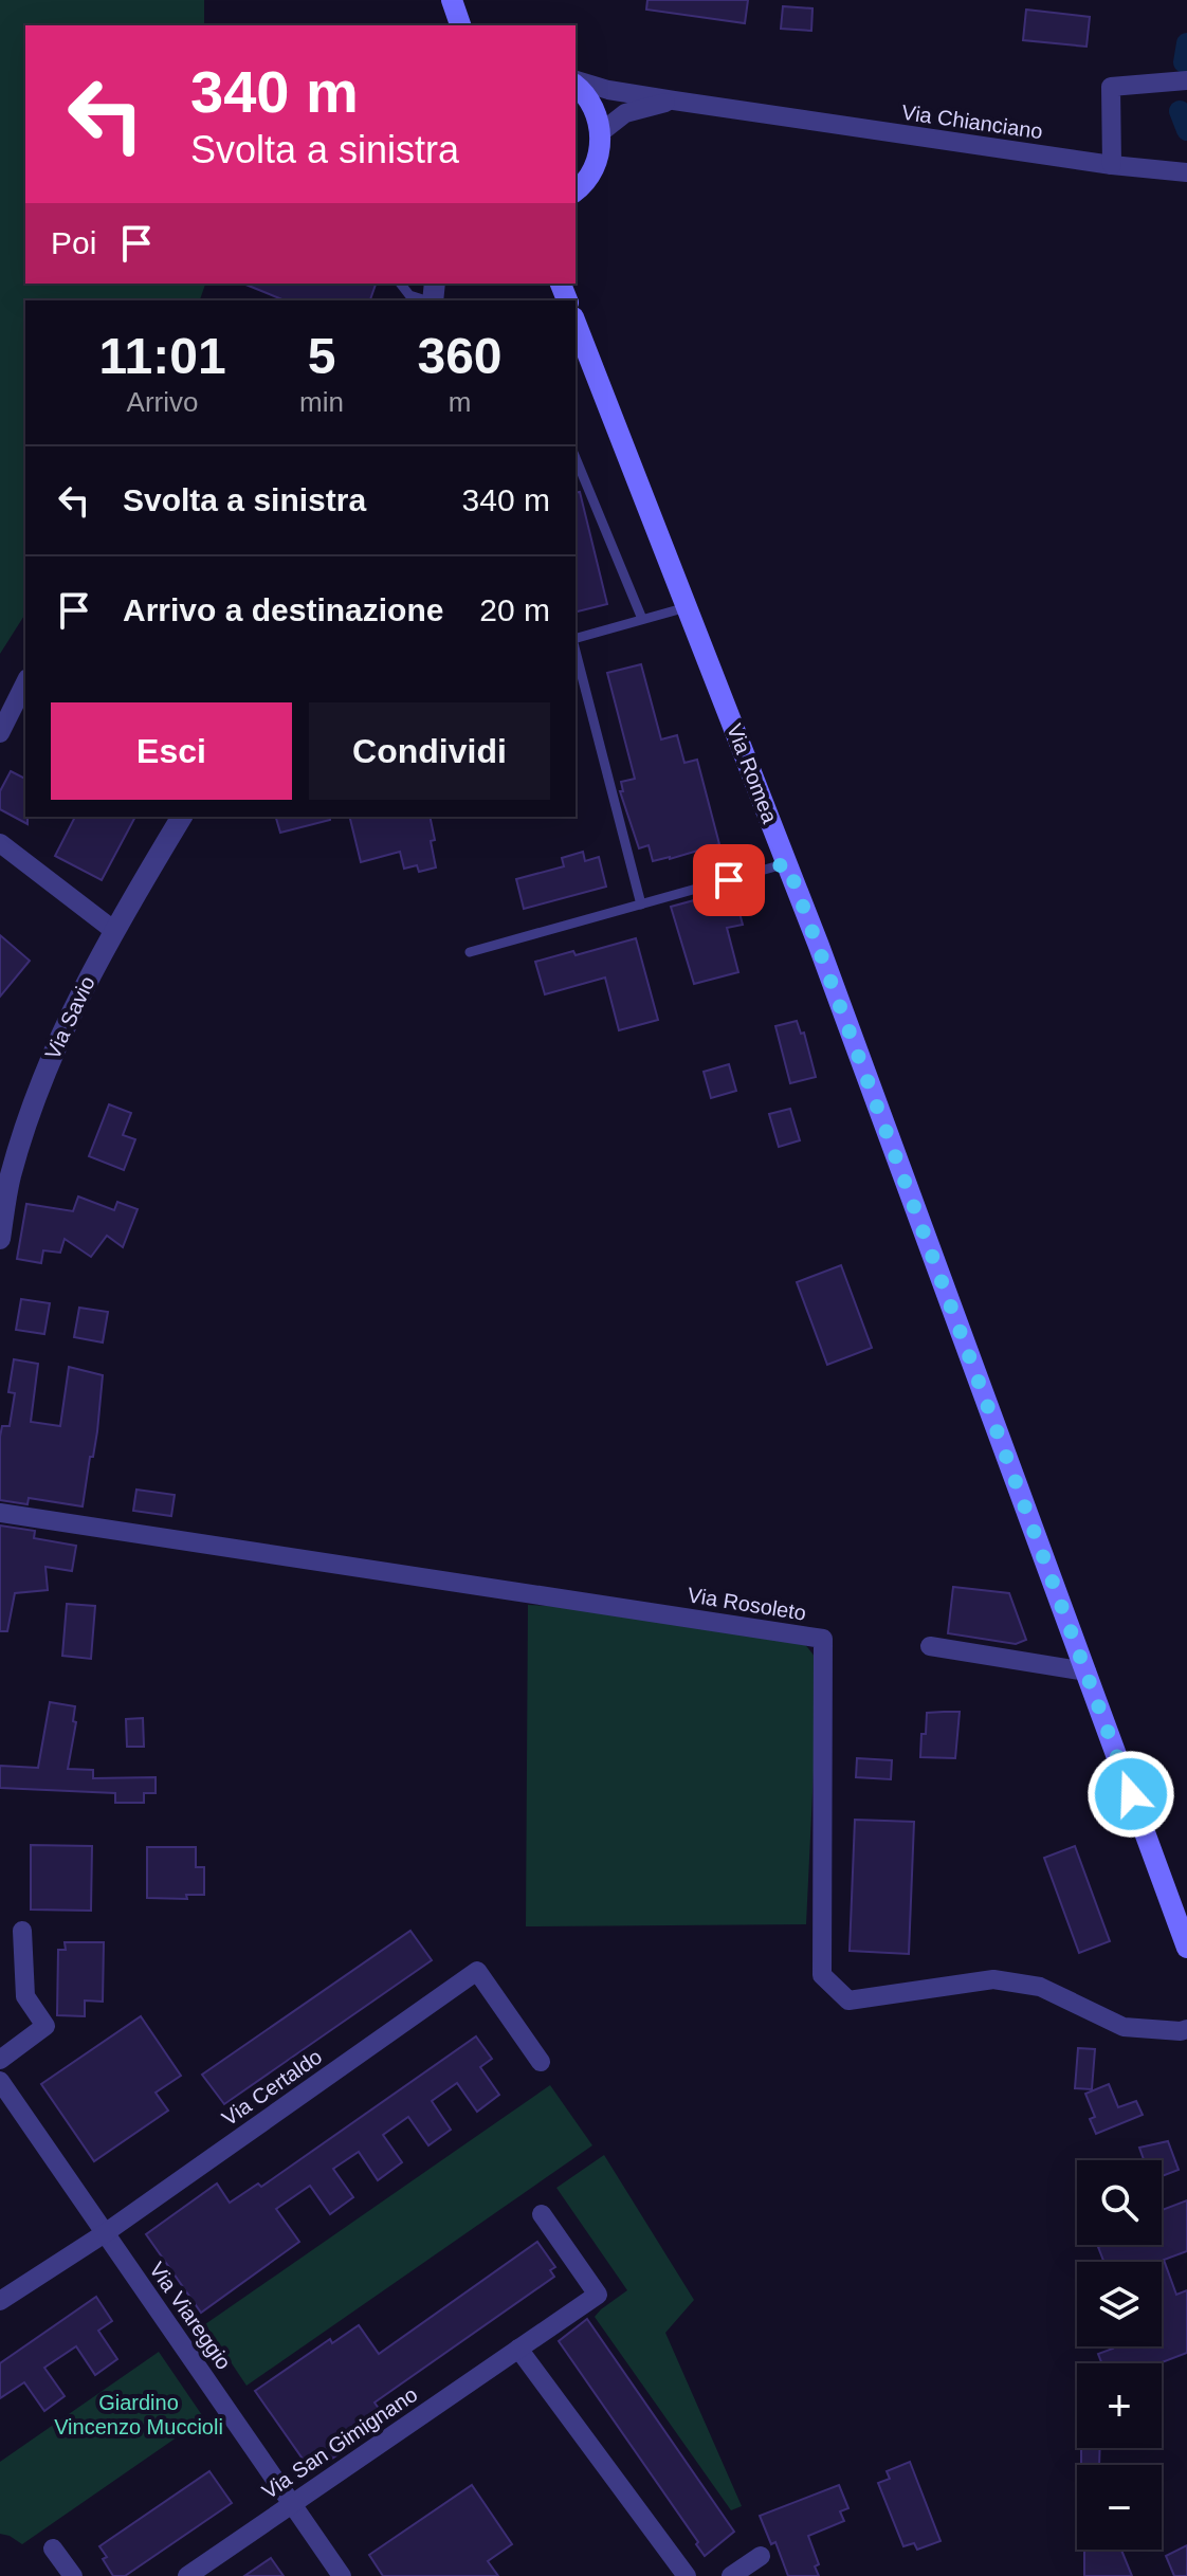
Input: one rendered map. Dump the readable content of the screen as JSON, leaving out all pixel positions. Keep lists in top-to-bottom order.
{
  "streets": {
    "main road": ["Via Romea"],
    "street": [
      "Via Chianciano",
      "Via Savio",
      "Via Rosoleto",
      "Via Certaldo",
      "Via Viareggio",
      "Via San Gimignano"
    ]
  },
  "crossings": [
    ["Via Certaldo", "Via Viareggio"],
    ["Via Viareggio", "Via San Gimignano"]
  ],
  "parks": ["Giardino Vincenzo Muccioli"],
  "page": {
    "turn": ["340 m", "Svolta a sinistra"],
    "then": "Poi",
    "eta": [
      "11:01",
      "Arrivo",
      "5",
      "min",
      "360",
      "m"
    ],
    "list": [
      {
        "name": "Svolta a sinistra",
        "value": "340 m"
      },
      {
        "name": "Arrivo a destinazione",
        "value": "20 m"
      }
    ],
    "buttons": ["Esci", "Condividi"],
    "map_buttons": ["+", "−"]
  }
}
